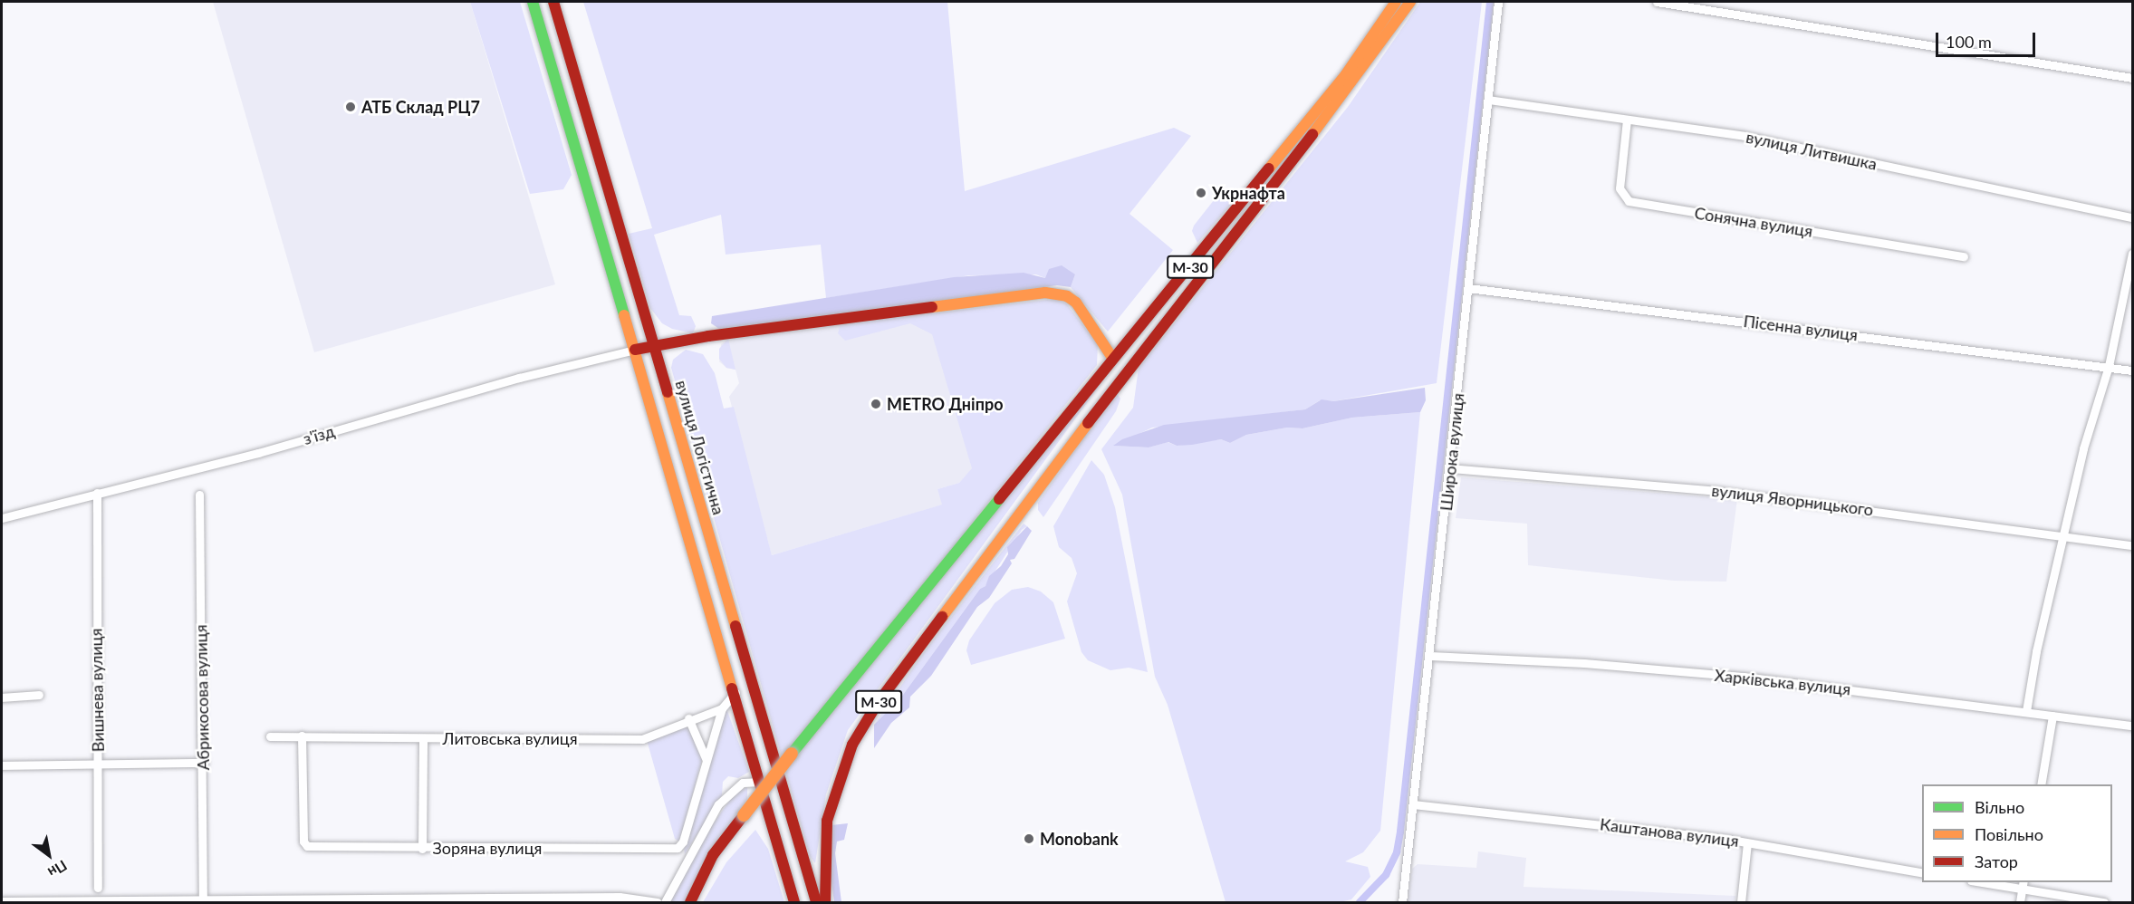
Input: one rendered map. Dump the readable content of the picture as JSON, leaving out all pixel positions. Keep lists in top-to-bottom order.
{
  "streets": {
    "main road": ["М-30", "вулиця Логістична"],
    "street": [
      "вулиця Литвишка",
      "Сонячна вулиця",
      "Пісенна вулиця",
      "з'їзд",
      "Широка вулиця",
      "вулиця Яворницького",
      "Харківська вулиця",
      "Вишнева вулиця",
      "Абрикосова вулиця",
      "Литовська вулиця",
      "Каштанова вулиця",
      "Зоряна вулиця"
    ]
  },
  "crossings": [
    ["вулиця Литвишка", "Сонячна вулиця"],
    ["вулиця Литвишка", "Широка вулиця"],
    ["Пісенна вулиця", "Широка вулиця"],
    ["з'їзд", "Вишнева вулиця"],
    ["Широка вулиця", "вулиця Яворницького"],
    ["Широка вулиця", "Харківська вулиця"],
    ["Широка вулиця", "Каштанова вулиця"],
    ["Литовська вулиця", "Зоряна вулиця"]
  ],
  "places": [
    "АТБ Склад РЦ7",
    "Укрнафта",
    "METRO Дніпро",
    "Monobank"
  ],
  "legend": ["Вільно", "Повільно", "Затор"],
  "scale_bar": "100 m",
  "north": "bottom right"
}
